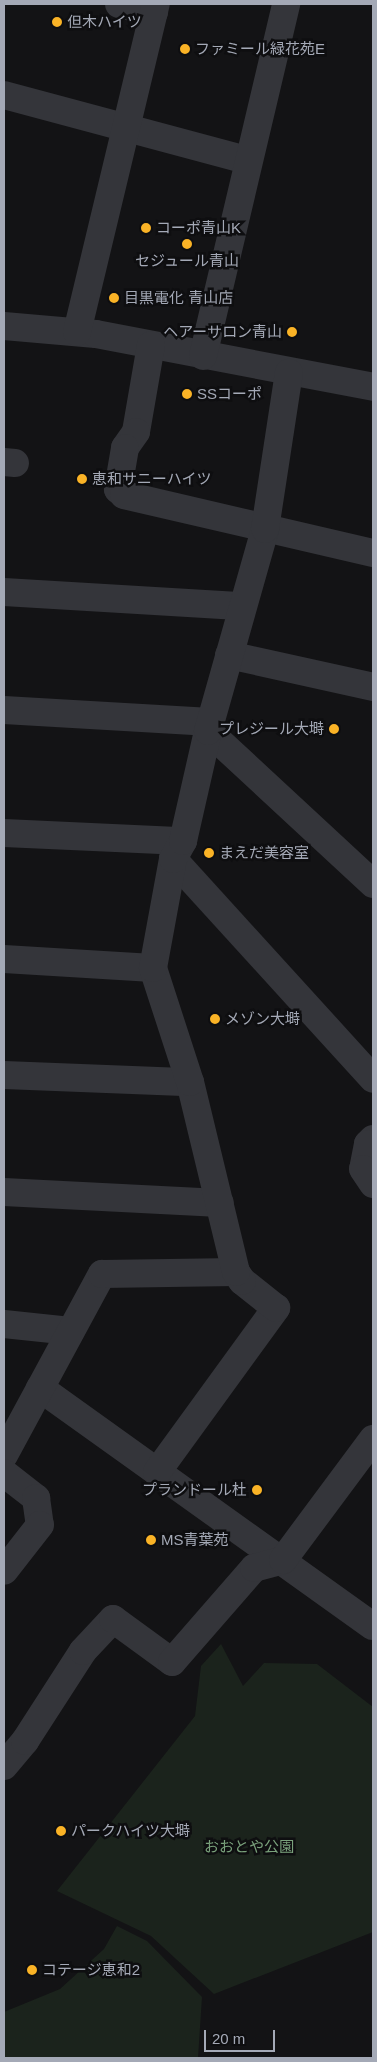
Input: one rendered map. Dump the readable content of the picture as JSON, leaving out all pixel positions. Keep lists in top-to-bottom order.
{
  "parks": ["おおとや公園"],
  "places": [
    "但木ハイツ",
    "ファミール緑花苑E",
    "コーポ青山K",
    "セジュール青山",
    "目黒電化 青山店",
    "ヘアーサロン青山",
    "SSコーポ",
    "恵和サニーハイツ",
    "プレジール大塒",
    "まえだ美容室",
    "メゾン大塒",
    "プランドール杜",
    "MS青葉苑",
    "パークハイツ大塒",
    "コテージ恵和2"
  ],
  "scale_bar": "20 m"
}
